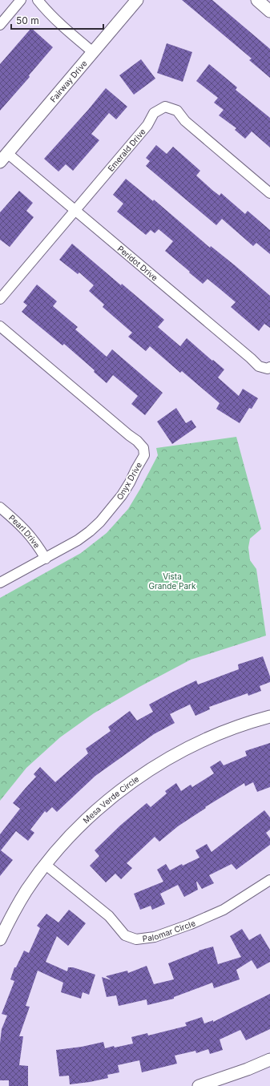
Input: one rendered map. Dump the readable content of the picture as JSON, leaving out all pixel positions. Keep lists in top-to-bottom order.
{
  "streets": {
    "street": [
      "Fairway Drive",
      "Emerald Drive",
      "Peridot Drive",
      "Onyx Drive",
      "Pearl Drive",
      "Mesa Verde Circle",
      "Palomar Circle"
    ]
  },
  "crossings": [
    ["Fairway Drive", "Peridot Drive"],
    ["Emerald Drive", "Peridot Drive"],
    ["Onyx Drive", "Pearl Drive"],
    ["Mesa Verde Circle", "Palomar Circle"]
  ],
  "parks": ["Vista Grande Park"],
  "scale_bar": "50 m"
}
